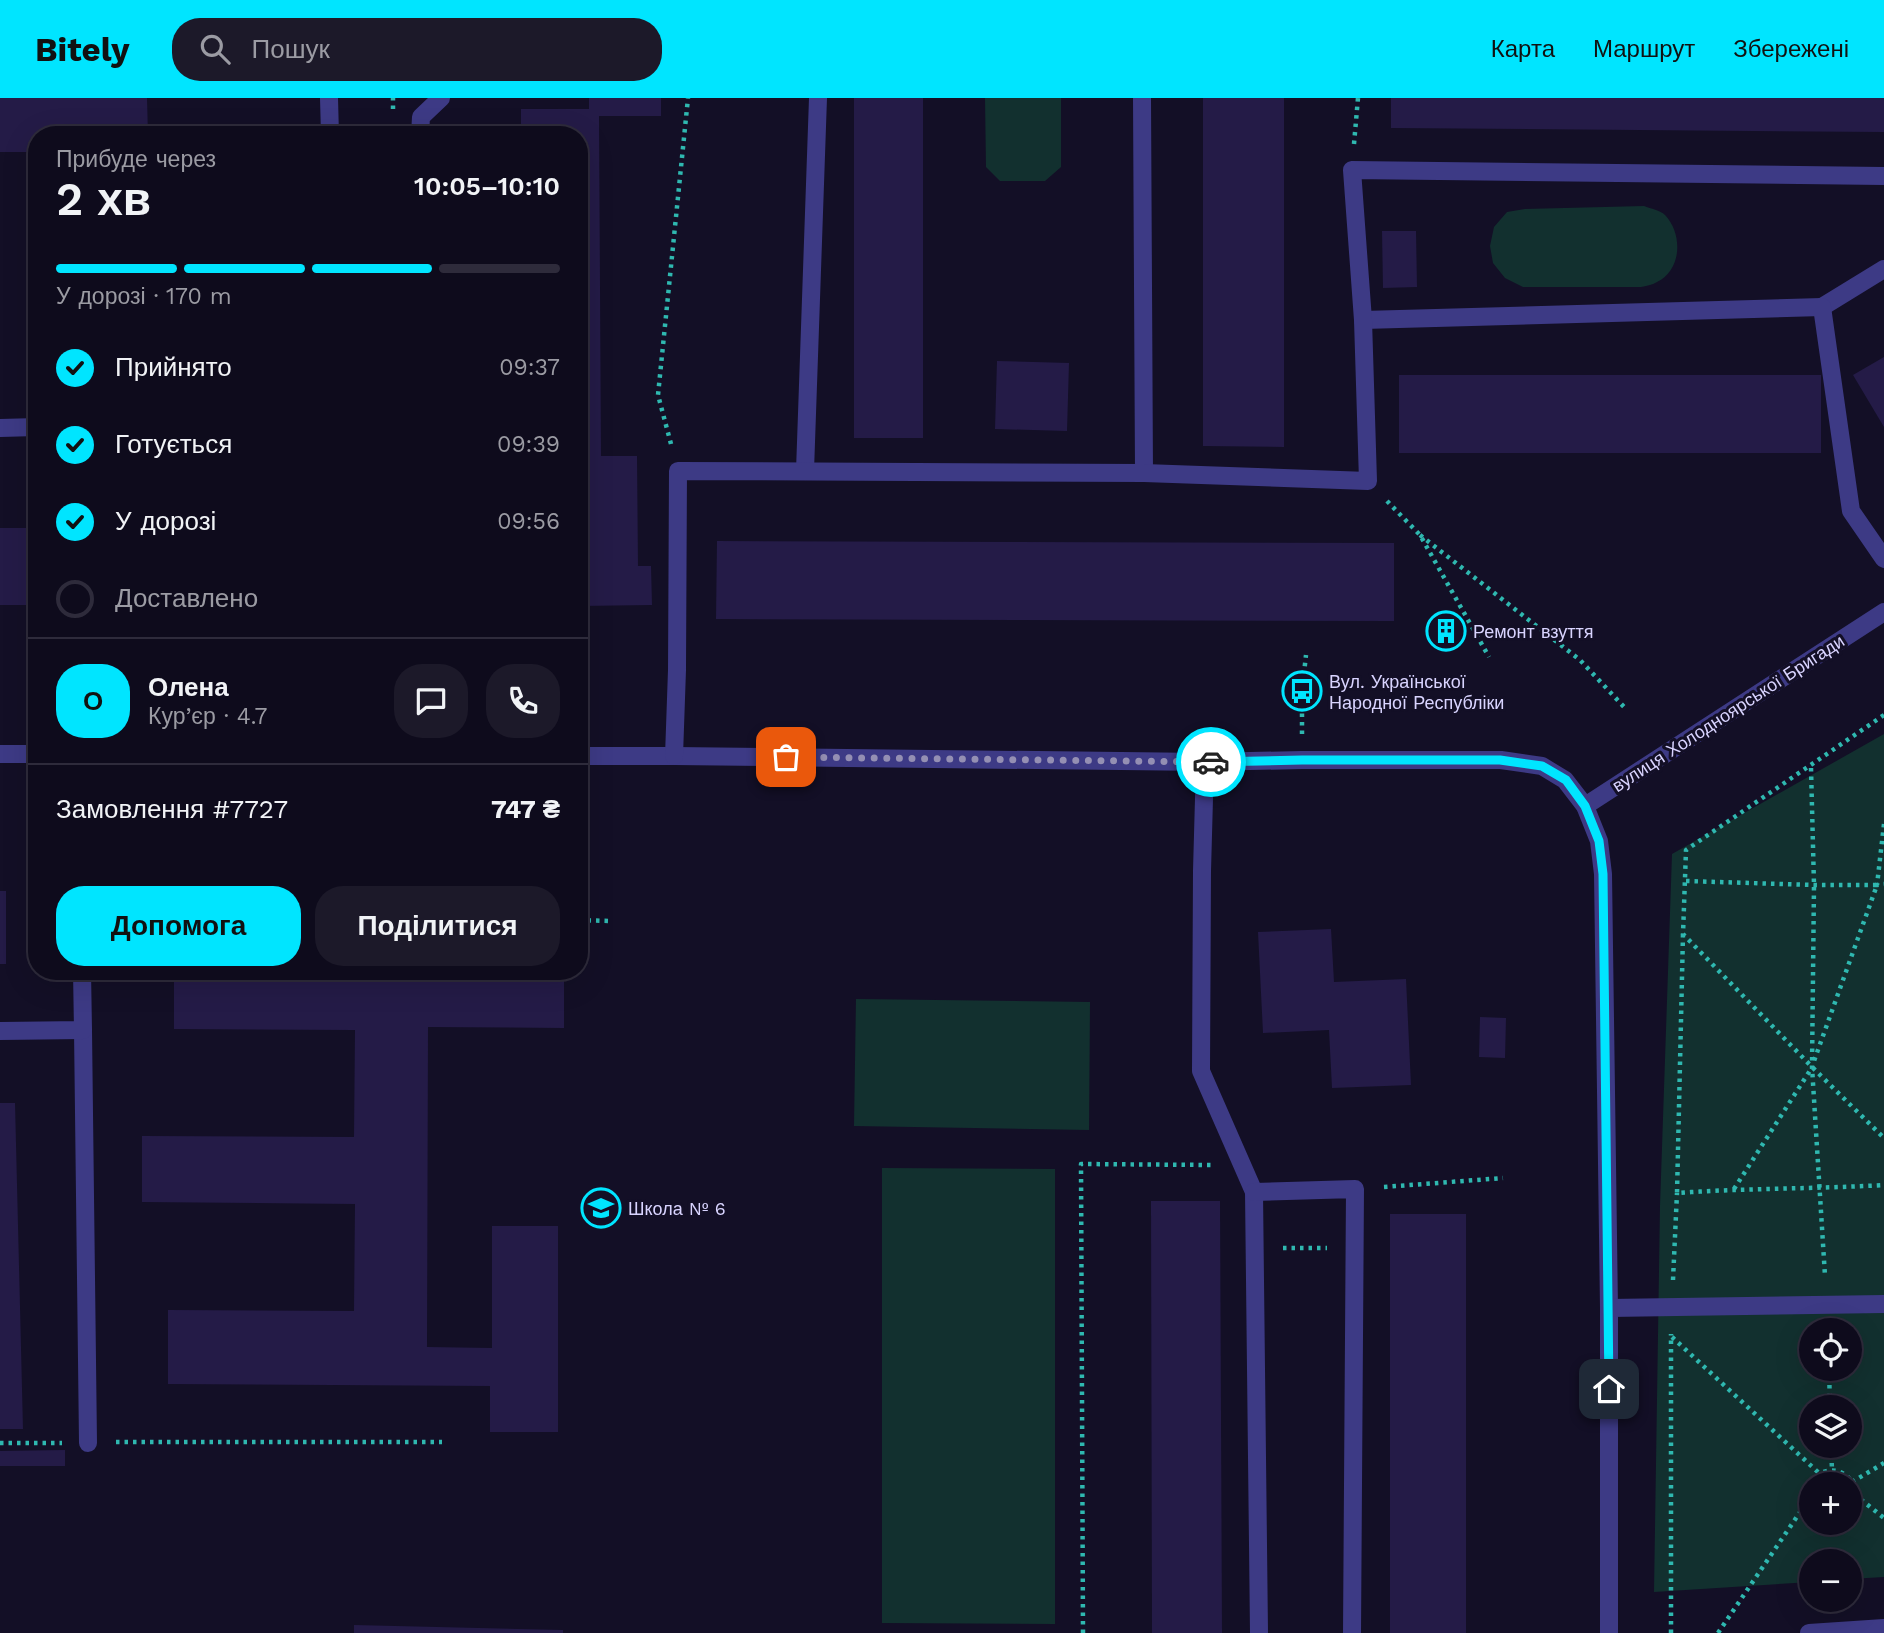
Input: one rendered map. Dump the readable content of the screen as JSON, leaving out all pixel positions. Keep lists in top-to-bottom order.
{
  "streets": {
    "street": ["вулиця Холодноярської Бригади"]
  },
  "places": {
    "building": ["Ремонт взуття"],
    "bus stop": ["Вул. Української Народної Республіки"],
    "school or university": ["Школа № 6"]
  },
  "page": {
    "header": "Bitely",
    "search": "Пошук",
    "nav": ["Карта", "Маршрут", "Збережені"],
    "heading": ["2 хв", "Прибуде через", "10:05–10:10"],
    "panel": [
      "Олена",
      "Кур’єр · 4.7",
      "Замовлення #7727",
      "747 ₴"
    ],
    "bar": "У дорозі · 170 m",
    "list": [
      ["Прийнято", "09:37"],
      ["Готується", "09:39"],
      ["У дорозі", "09:56"],
      "Доставлено"
    ],
    "round": "О",
    "buttons": ["Допомога", "Поділитися"],
    "map_buttons": ["+", "−"]
  }
}
